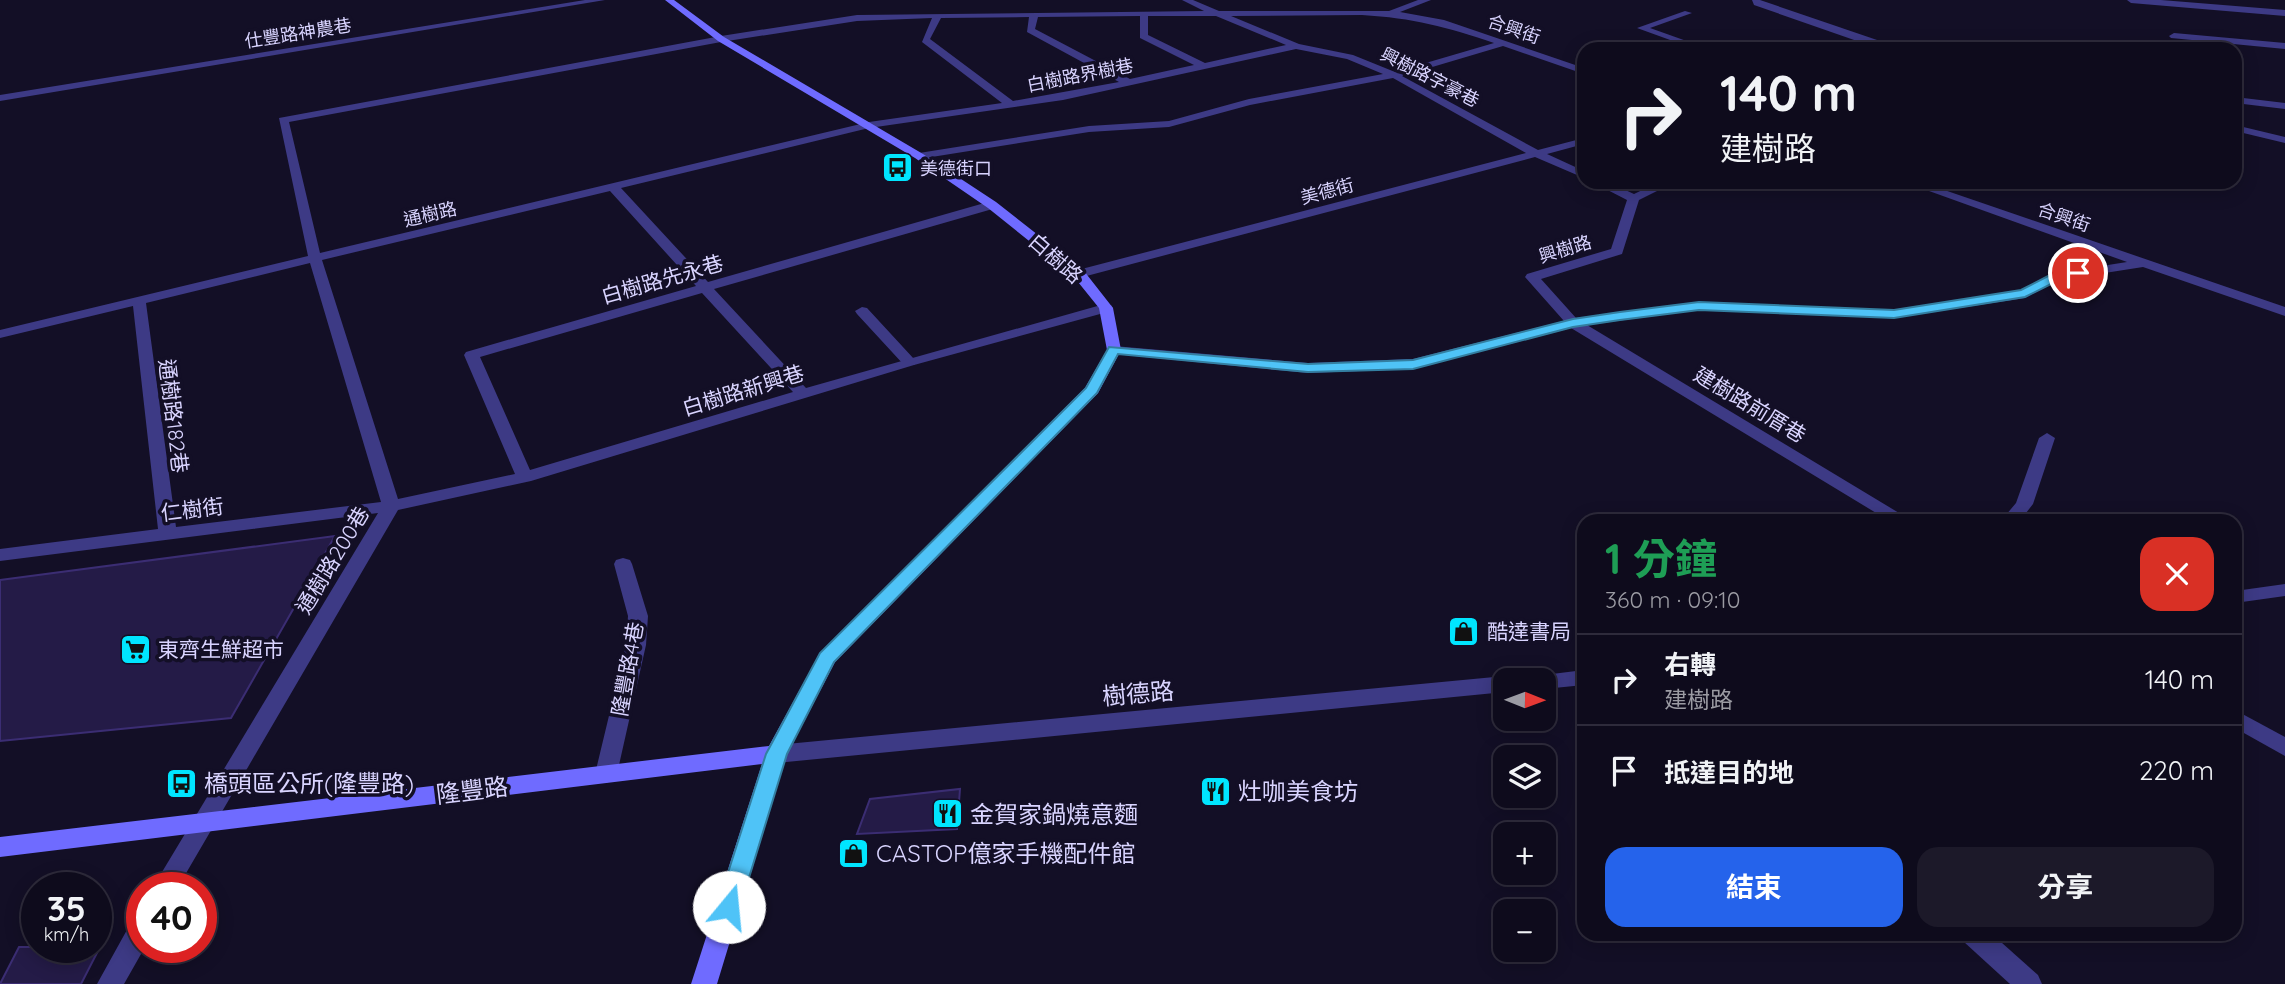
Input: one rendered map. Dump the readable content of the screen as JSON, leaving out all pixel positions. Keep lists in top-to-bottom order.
{
  "streets": {
    "street": [
      "合興街",
      "仕豐路神農巷",
      "白樹路界樹巷",
      "興樹路字豪巷",
      "美德街",
      "通樹路",
      "興樹路",
      "白樹路",
      "白樹路先永巷",
      "白樹路新興巷",
      "建樹路前厝巷",
      "通樹路182巷",
      "仁樹街",
      "通樹路200巷",
      "隆豐路4巷",
      "樹德路",
      "隆豐路"
    ]
  },
  "crossings": [
    ["合興街", "興樹路字豪巷"],
    ["合興街", "白樹路"],
    ["合興街", "通樹路200巷"],
    ["白樹路界樹巷", "興樹路字豪巷"],
    ["白樹路界樹巷", "通樹路"],
    ["白樹路界樹巷", "白樹路"],
    ["興樹路字豪巷", "美德街"],
    ["美德街", "白樹路"],
    ["通樹路", "白樹路"],
    ["通樹路", "通樹路182巷"],
    ["通樹路", "通樹路200巷"],
    ["興樹路", "建樹路前厝巷"],
    ["白樹路", "白樹路先永巷"],
    ["白樹路", "白樹路新興巷"],
    ["白樹路", "通樹路200巷"],
    ["白樹路先永巷", "白樹路新興巷"],
    ["白樹路新興巷", "仁樹街"],
    ["白樹路新興巷", "通樹路200巷"],
    ["通樹路182巷", "仁樹街"],
    ["仁樹街", "通樹路200巷"],
    ["通樹路200巷", "隆豐路"],
    ["隆豐路4巷", "隆豐路"],
    ["樹德路", "隆豐路"]
  ],
  "places": {
    "bus stop": ["美德街口", "橋頭區公所(隆豐路)"],
    "shop": ["酷達書局", "CASTOP億家手機配件館"],
    "supermarket": ["東齊生鮮超市"],
    "restaurant": ["灶咖美食坊", "金賀家鍋燒意麵"]
  },
  "north": "right",
  "page": {
    "turn": ["140 m", "建樹路"],
    "heading": ["1 分鐘", "360 m · 09:10"],
    "list": [
      {
        "name": "右轉",
        "note": "建樹路",
        "value": "140 m"
      },
      {
        "name": "抵達目的地",
        "value": "220 m"
      }
    ],
    "map_buttons": ["+", "−"],
    "buttons": ["結束", "分享"],
    "speed": "35 km/h",
    "limit": "40"
  }
}
